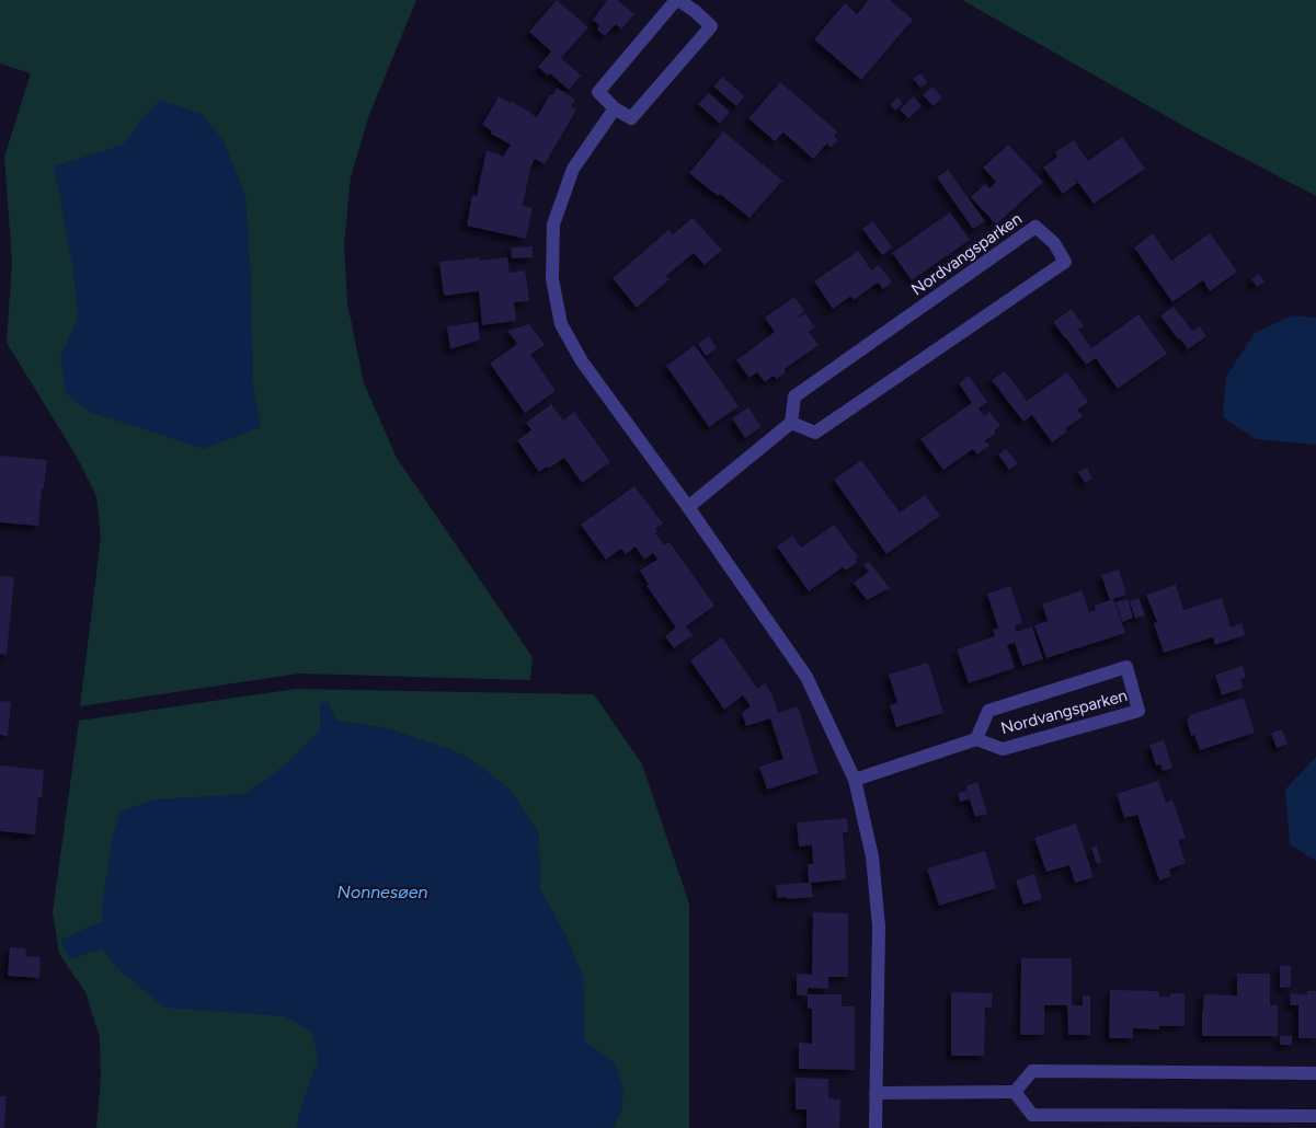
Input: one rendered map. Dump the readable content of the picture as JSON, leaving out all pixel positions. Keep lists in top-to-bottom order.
{
  "streets": {
    "street": ["Nordvangsparken"]
  },
  "water": ["Nonnesøen"]
}
